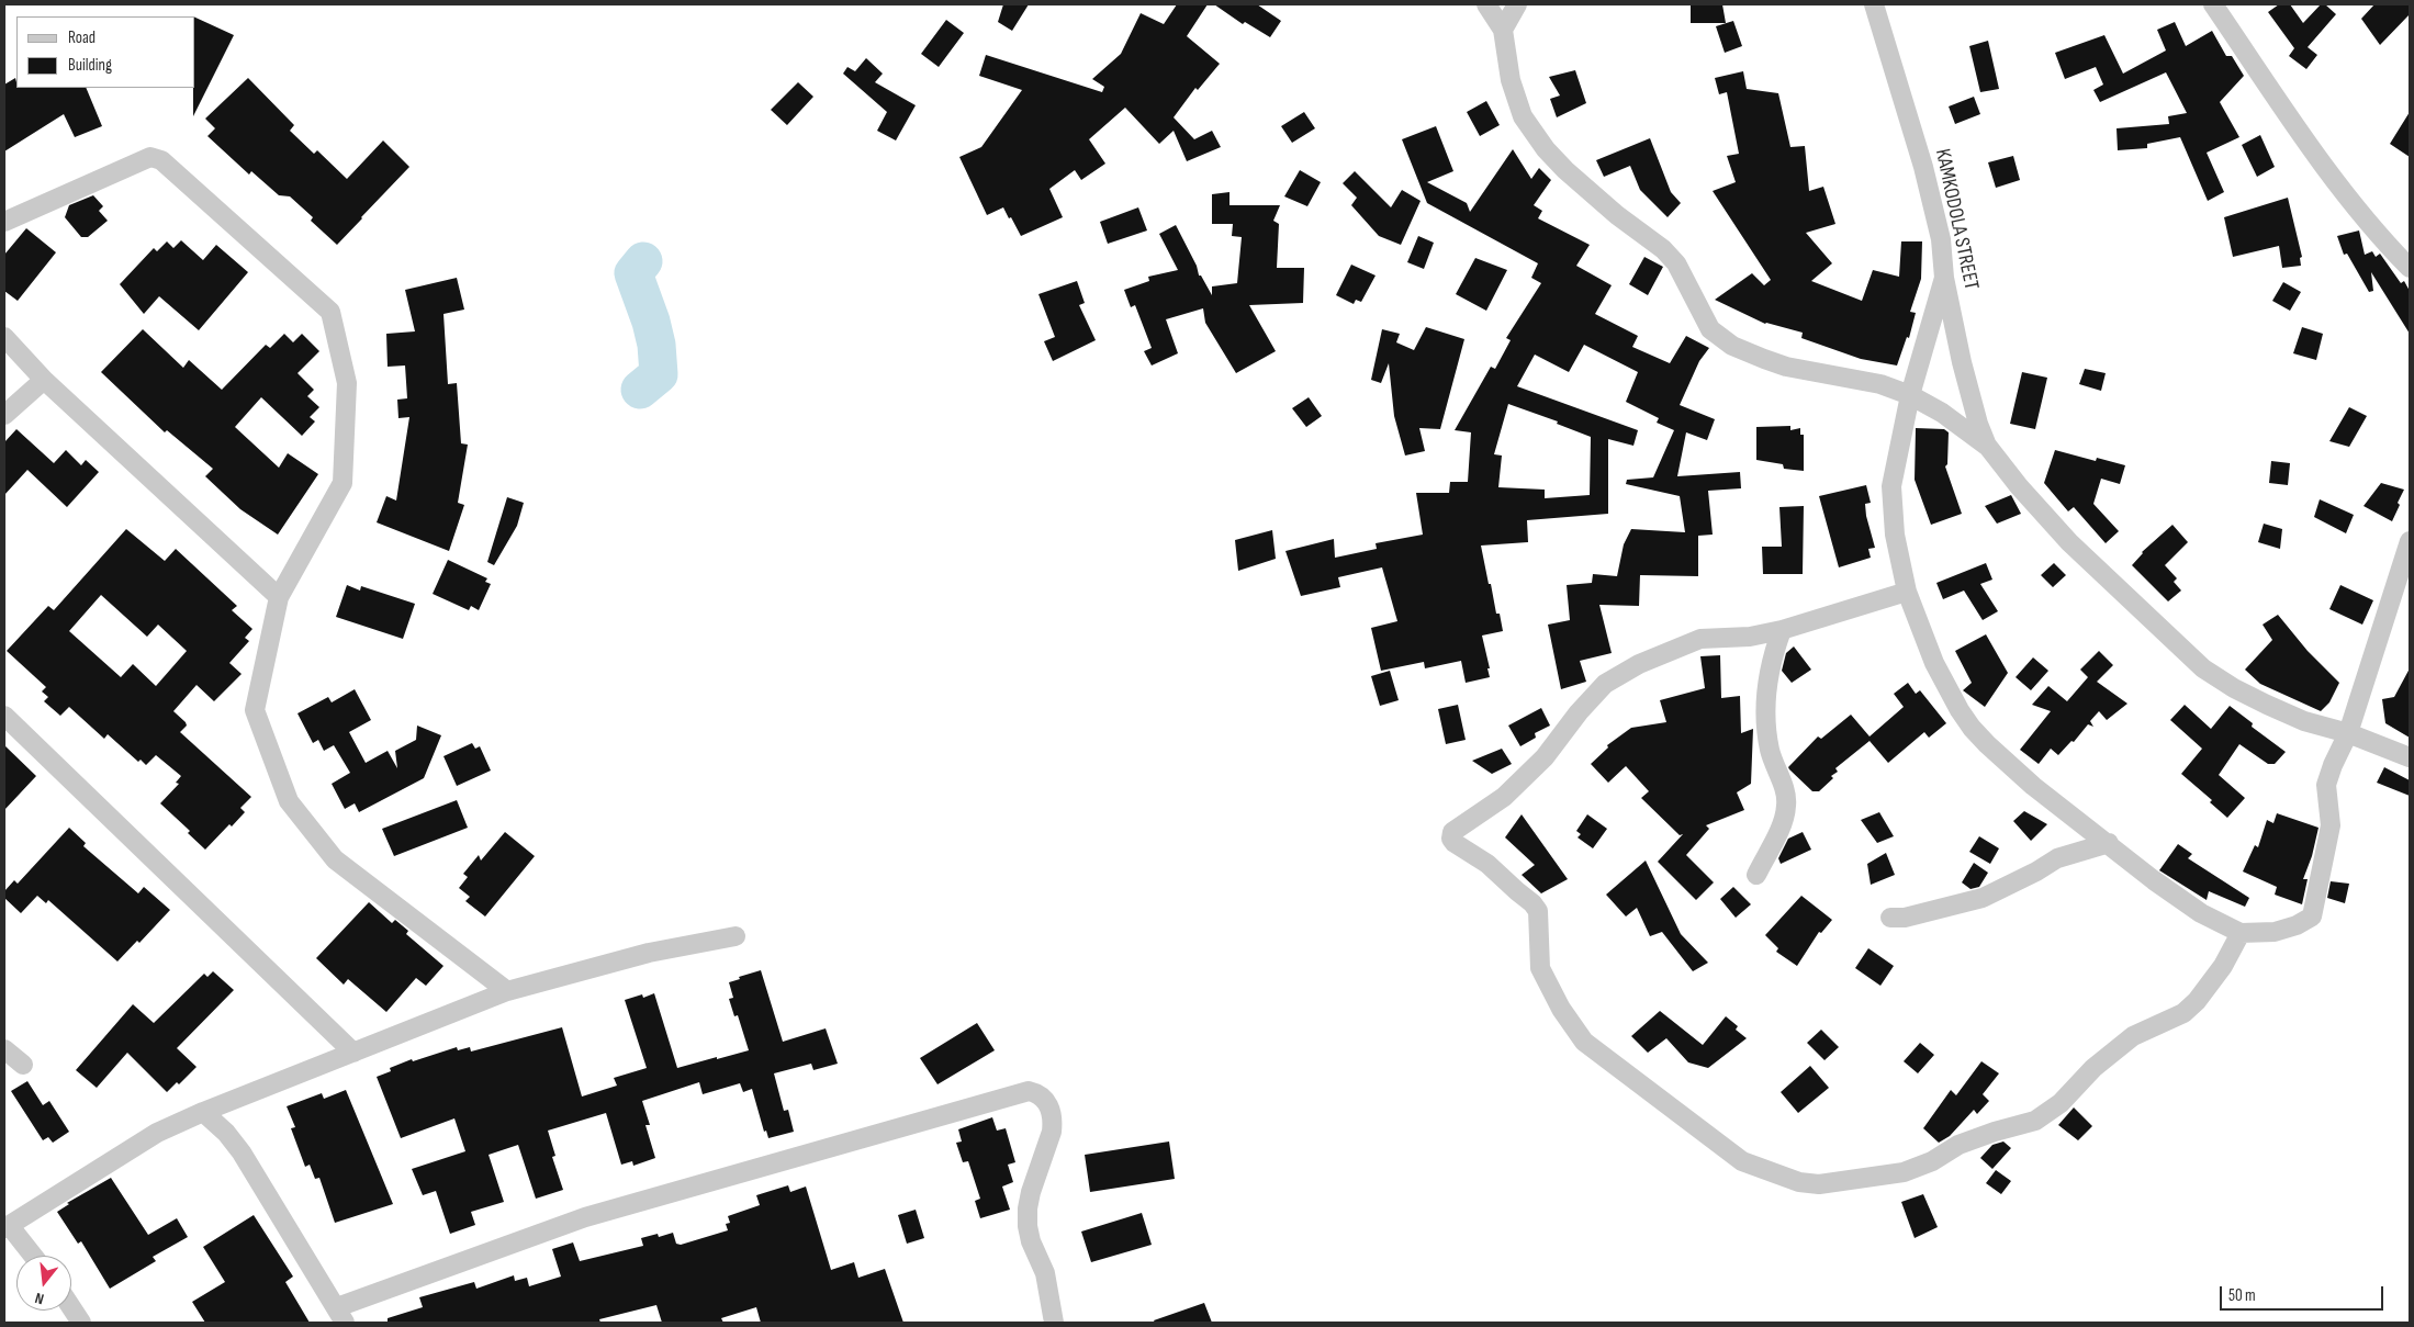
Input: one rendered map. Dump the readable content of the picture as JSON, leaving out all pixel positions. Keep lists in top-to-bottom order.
{
  "streets": {
    "street": ["KAMKODOLA STREET"]
  },
  "legend": ["Road", "Building"],
  "scale_bar": "50 m",
  "north": "bottom"
}
